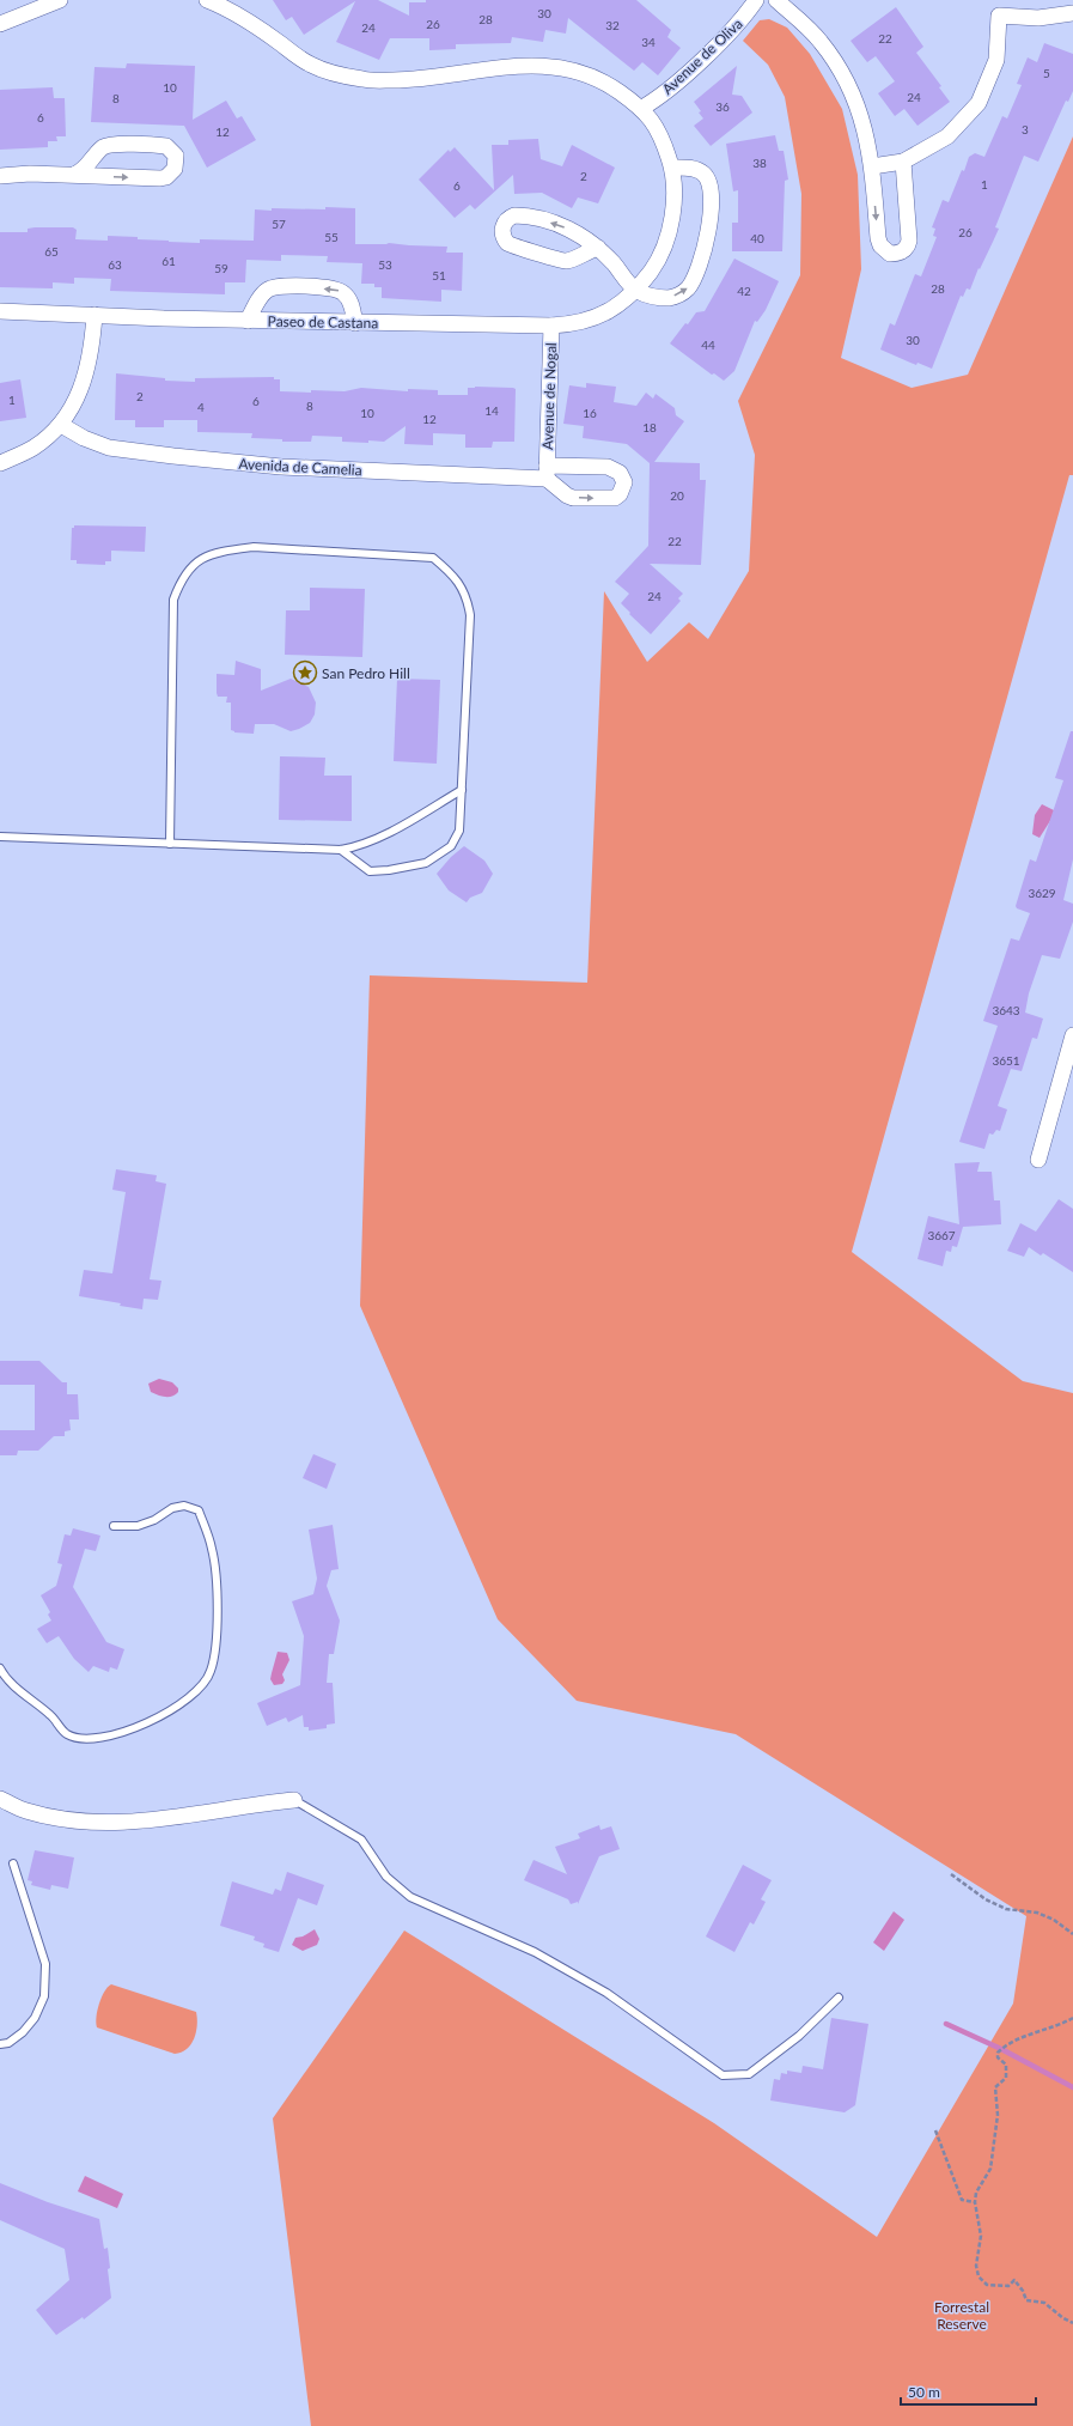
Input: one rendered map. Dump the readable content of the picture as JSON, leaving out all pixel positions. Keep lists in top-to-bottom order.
{
  "streets": {
    "street": [
      "Avenue de Oliva",
      "Paseo de Castana",
      "Avenue de Nogal",
      "Avenida de Camelia"
    ]
  },
  "crossings": [
    ["Avenue de Oliva", "Paseo de Castana"],
    ["Paseo de Castana", "Avenue de Nogal"],
    ["Avenue de Nogal", "Avenida de Camelia"]
  ],
  "parks": ["Forrestal Reserve"],
  "places": {
    "place": ["San Pedro Hill"]
  },
  "house_numbers": [
    "30",
    "28",
    "26",
    "32",
    "24",
    "22",
    "34",
    "5",
    "10",
    "24",
    "8",
    "36",
    "6",
    "3",
    "12",
    "38",
    "2",
    "1",
    "6",
    "57",
    "26",
    "55",
    "40",
    "65",
    "61",
    "63",
    "53",
    "59",
    "51",
    "28",
    "42",
    "30",
    "44",
    "2",
    "1",
    "6",
    "8",
    "4",
    "14",
    "10",
    "16",
    "12",
    "18",
    "20",
    "22",
    "24",
    "3629",
    "3643",
    "3651",
    "3667"
  ],
  "scale_bar": "50 m"
}
